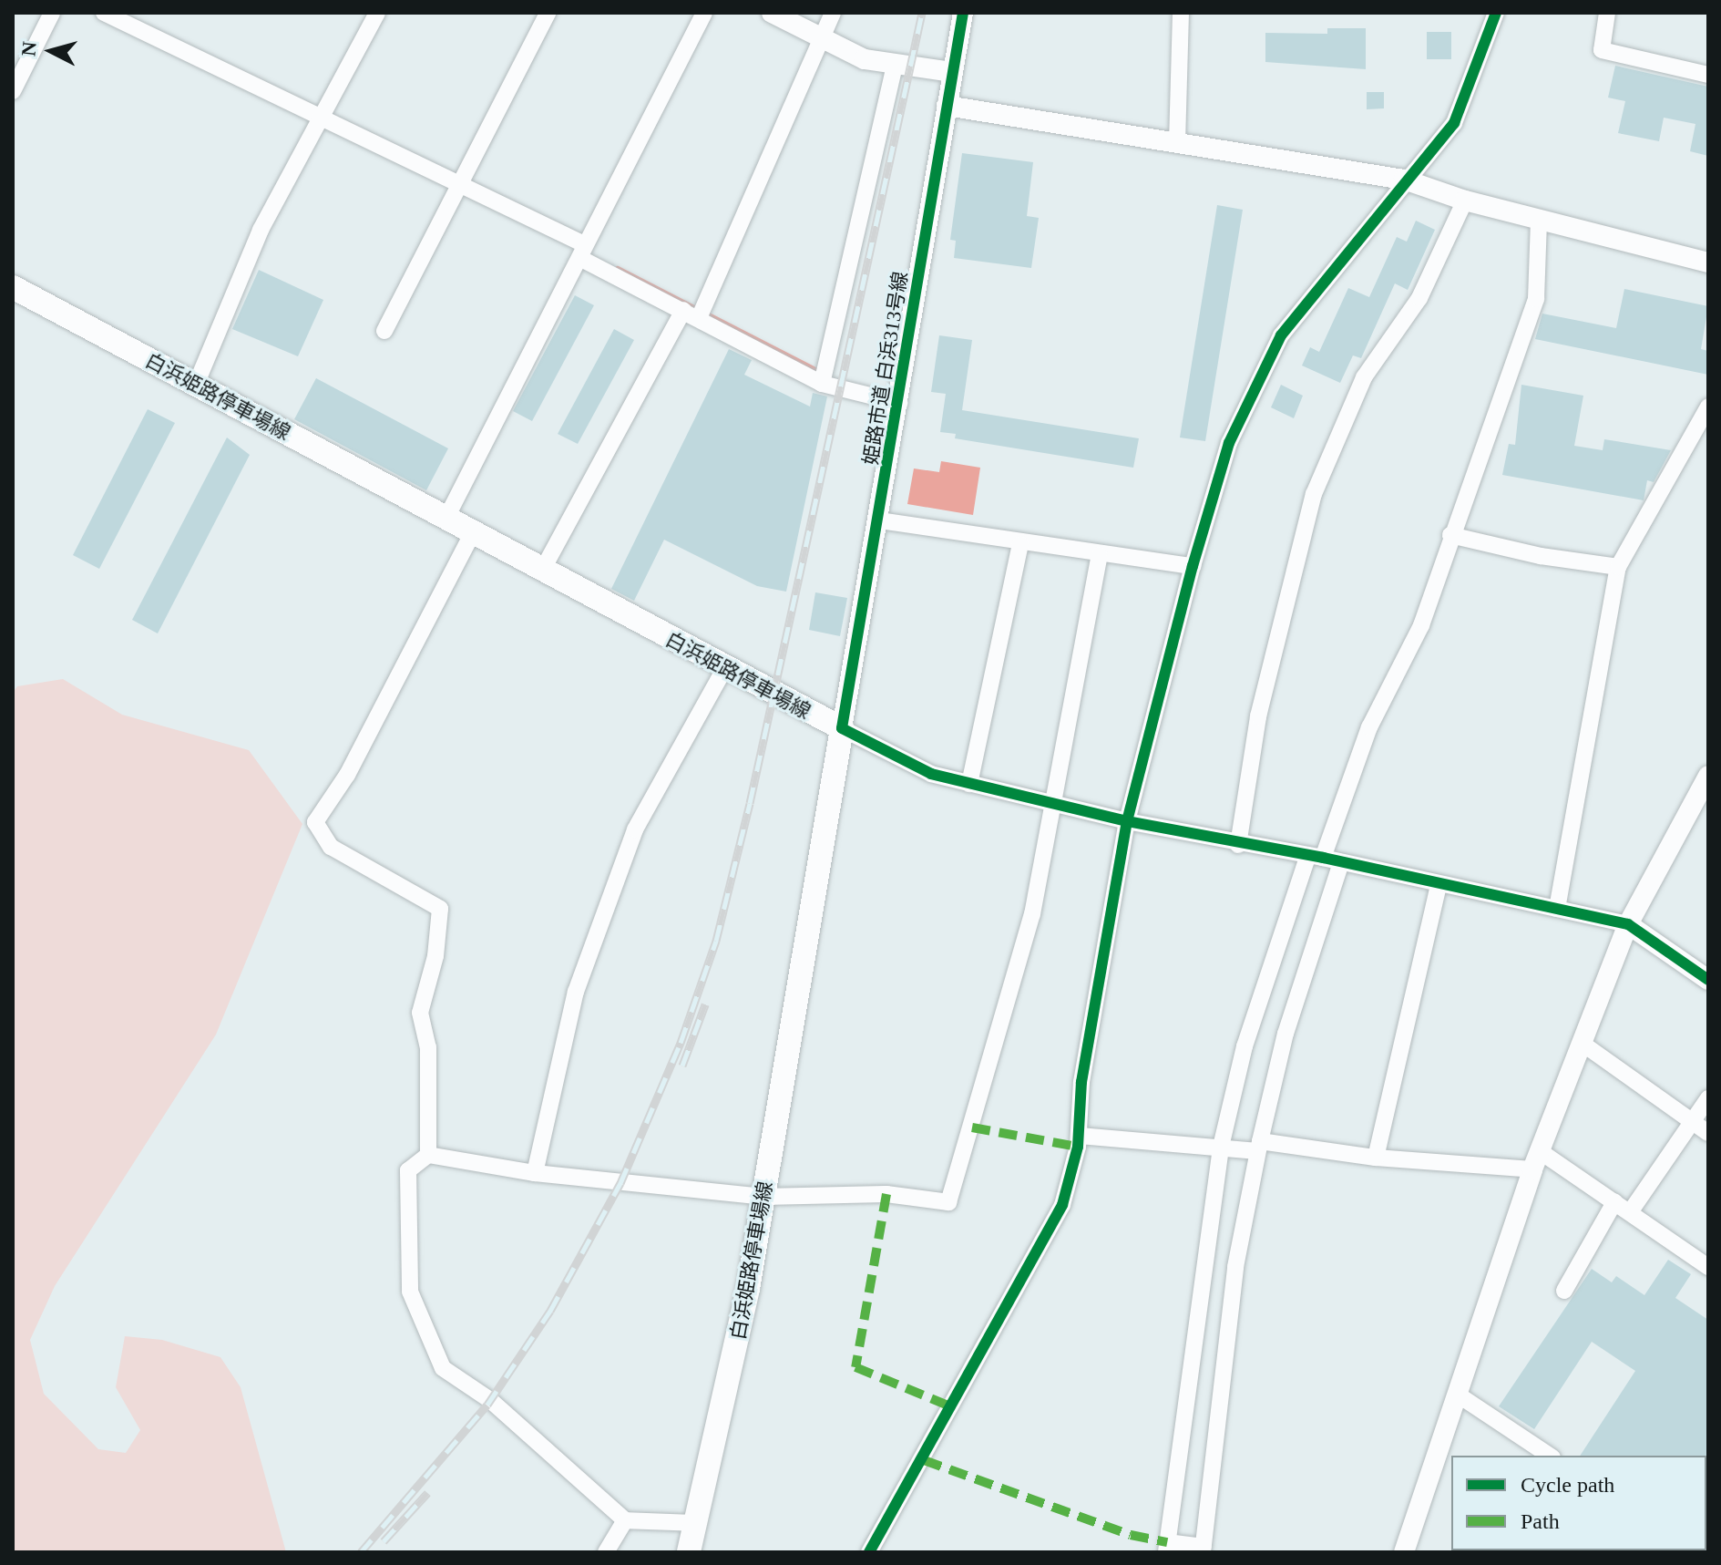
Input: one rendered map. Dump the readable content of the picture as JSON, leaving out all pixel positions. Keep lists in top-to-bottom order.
{
  "streets": {
    "main road": ["白浜姫路停車場線"],
    "street": ["姫路市道 白浜313号線"]
  },
  "crossings": [
    ["姫路市道 白浜313号線", "白浜姫路停車場線"]
  ],
  "legend": ["Cycle path", "Path"],
  "north": "left"
}
